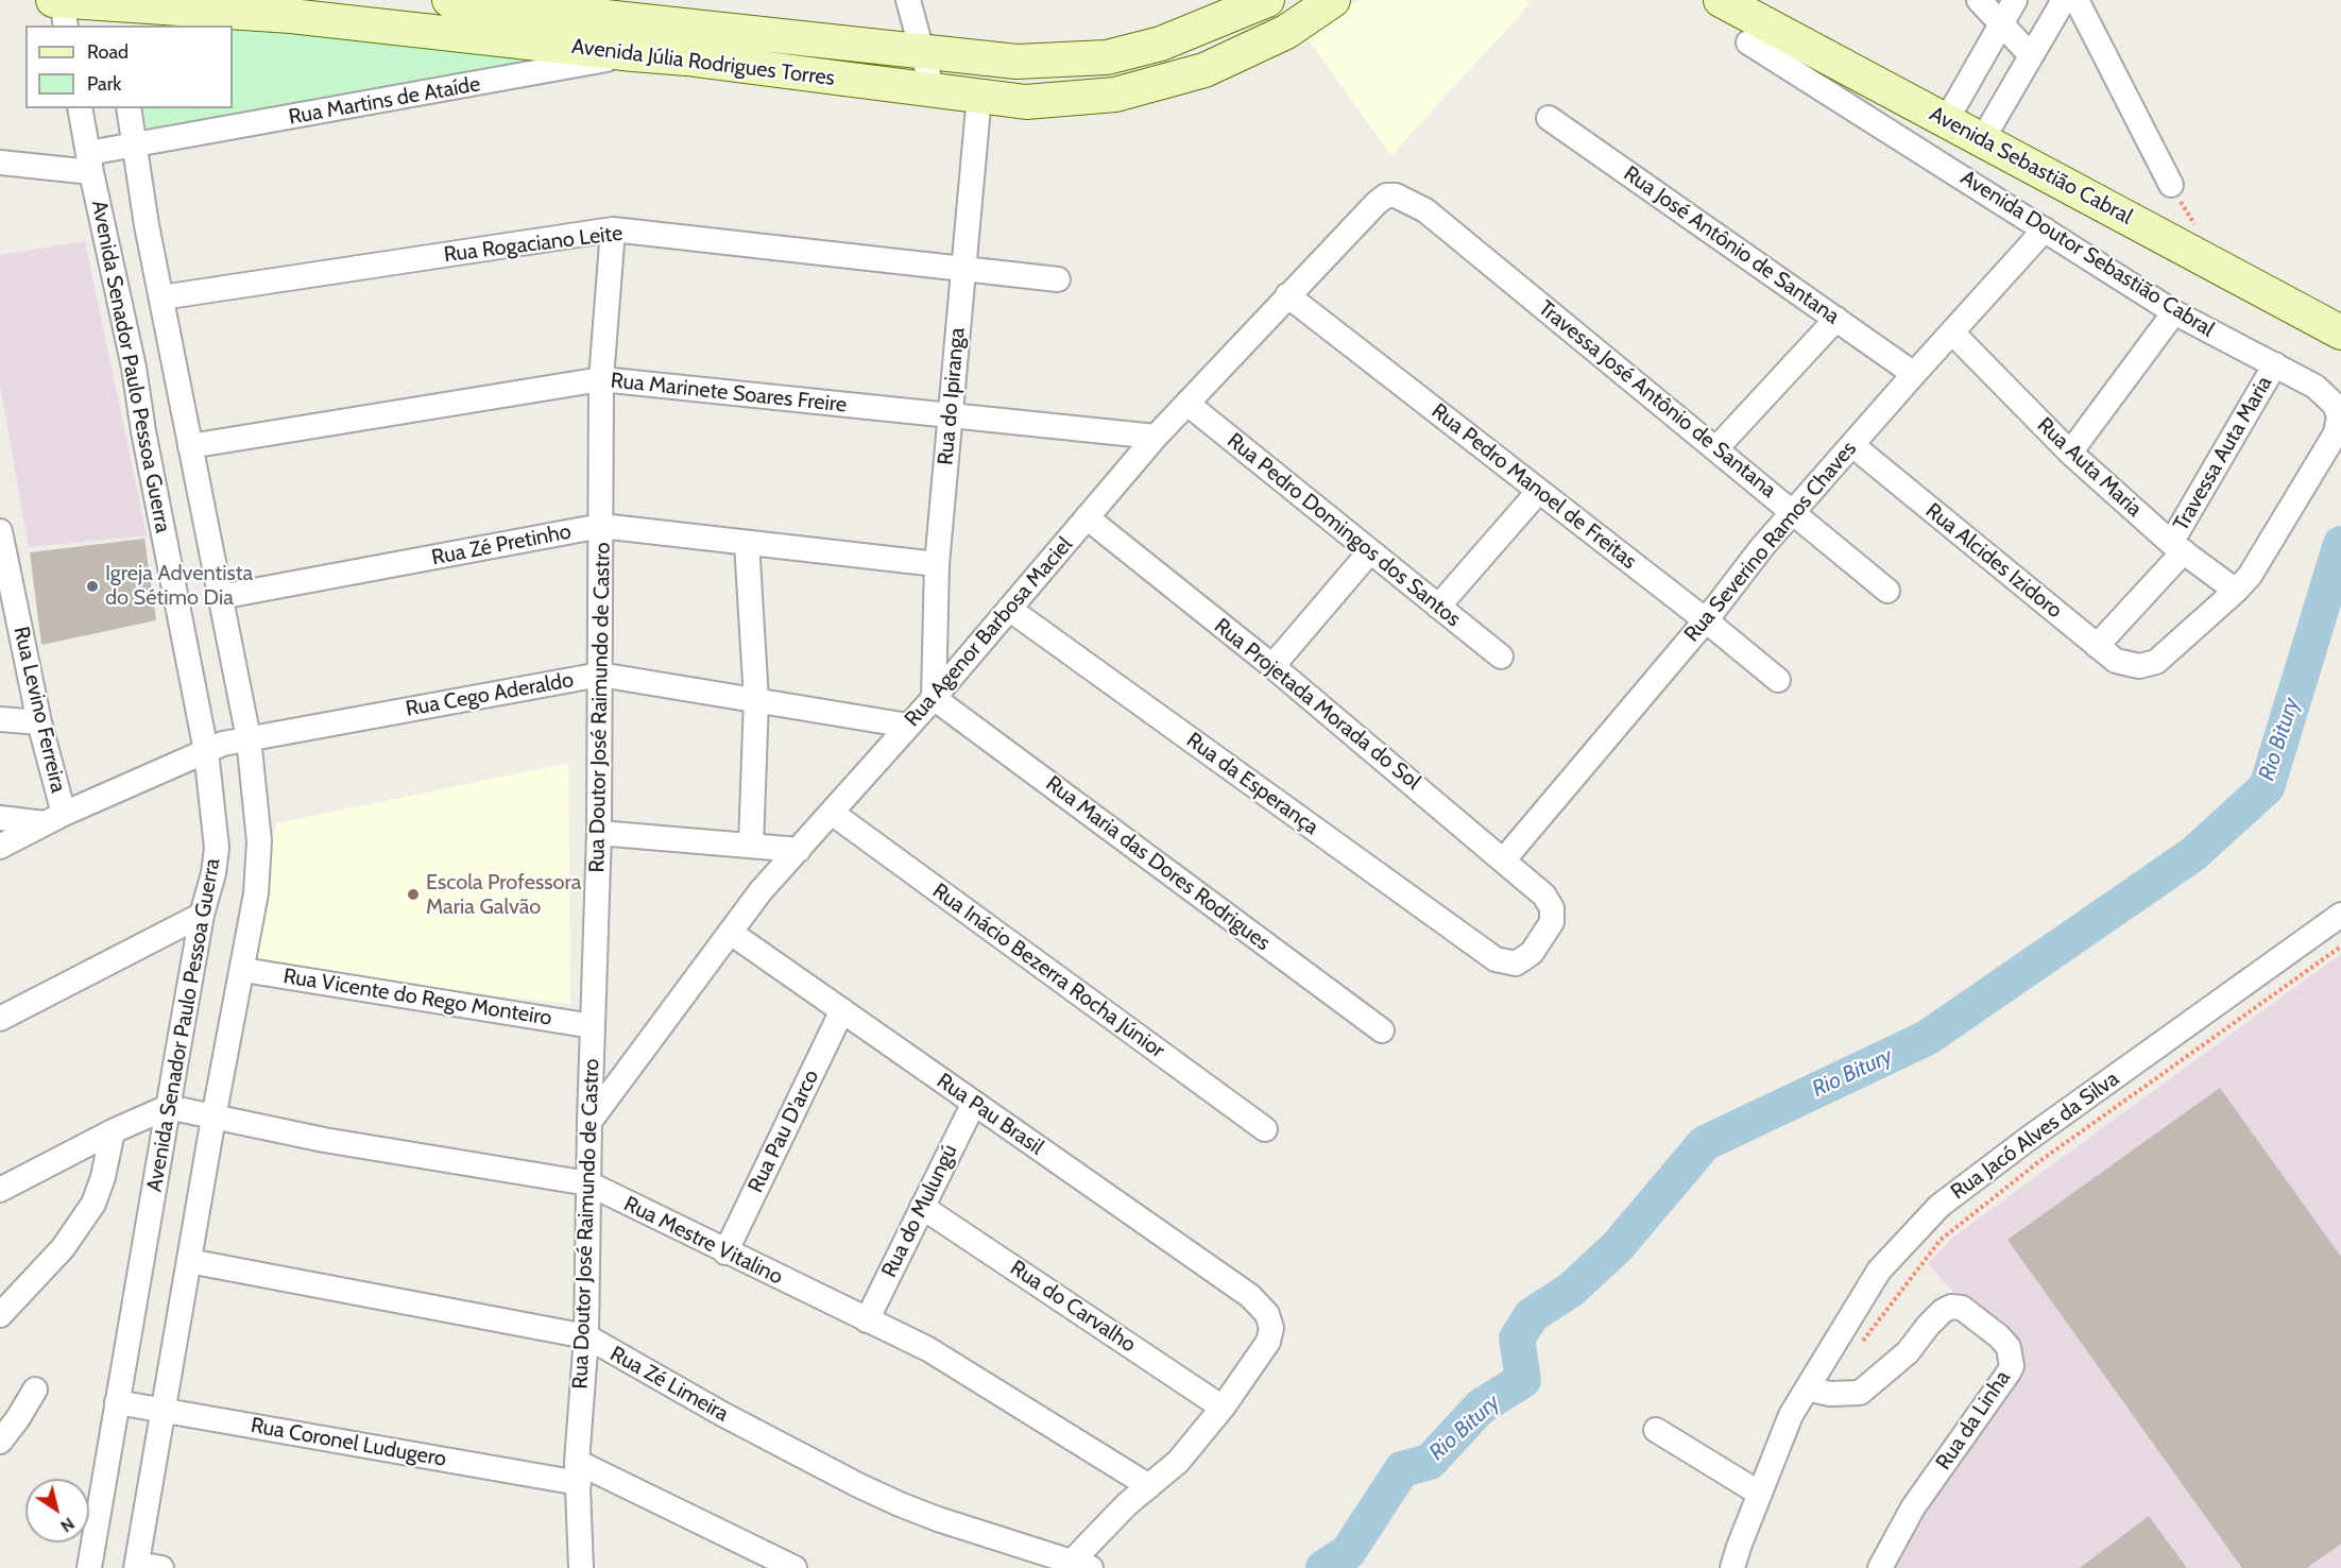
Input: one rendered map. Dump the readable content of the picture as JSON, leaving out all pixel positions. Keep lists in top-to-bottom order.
{
  "streets": {
    "main road": ["Avenida Júlia Rodrigues Torres", "Avenida Sebastião Cabral"],
    "street": [
      "Rua Martins de Ataíde",
      "Rua Rogaciano Leite",
      "Rua José Antônio de Santana",
      "Avenida Doutor Sebastião Cabral",
      "Avenida Senador Paulo Pessoa Guerra",
      "Rua Marinete Soares Freire",
      "Rua do Ipiranga",
      "Travessa José Antônio de Santana",
      "Travessa Auta Maria",
      "Rua Auta Maria",
      "Rua Pedro Manoel de Freitas",
      "Rua Pedro Domingos dos Santos",
      "Rua Severino Ramos Chaves",
      "Rua Zé Pretinho",
      "Rua Alcides Izidoro",
      "Rua Agenor Barbosa Maciel",
      "Rua Cego Aderaldo",
      "Rua Projetada Morada do Sol",
      "Rua Doutor José Raimundo de Castro",
      "Rua Levino Ferreira",
      "Rua da Esperança",
      "Rua Maria das Dores Rodrigues",
      "Rua Inácio Bezerra Rocha Júnior",
      "Rua Vicente do Rego Monteiro",
      "Rua Pau Brasil",
      "Rua Pau D'arco",
      "Rua Jacó Alves da Silva",
      "Rua do Mulungú",
      "Rua Mestre Vitalino",
      "Rua do Carvalho",
      "Rua Zé Limeira",
      "Rua da Linha",
      "Rua Coronel Ludugero"
    ]
  },
  "crossings": [
    ["Avenida Júlia Rodrigues Torres", "Rua Martins de Ataíde"],
    ["Avenida Júlia Rodrigues Torres", "Rua do Ipiranga"],
    ["Rua Martins de Ataíde", "Avenida Senador Paulo Pessoa Guerra"],
    ["Rua Rogaciano Leite", "Avenida Senador Paulo Pessoa Guerra"],
    ["Rua Rogaciano Leite", "Rua do Ipiranga"],
    ["Rua Rogaciano Leite", "Rua Doutor José Raimundo de Castro"],
    ["Rua José Antônio de Santana", "Rua Severino Ramos Chaves"],
    ["Avenida Doutor Sebastião Cabral", "Travessa Auta Maria"],
    ["Avenida Doutor Sebastião Cabral", "Rua Auta Maria"],
    ["Avenida Doutor Sebastião Cabral", "Rua Severino Ramos Chaves"],
    ["Avenida Doutor Sebastião Cabral", "Rua Alcides Izidoro"],
    ["Avenida Senador Paulo Pessoa Guerra", "Rua Marinete Soares Freire"],
    ["Avenida Senador Paulo Pessoa Guerra", "Rua Zé Pretinho"],
    ["Avenida Senador Paulo Pessoa Guerra", "Rua Cego Aderaldo"],
    ["Avenida Senador Paulo Pessoa Guerra", "Rua Vicente do Rego Monteiro"],
    ["Avenida Senador Paulo Pessoa Guerra", "Rua Mestre Vitalino"],
    ["Avenida Senador Paulo Pessoa Guerra", "Rua Zé Limeira"],
    ["Avenida Senador Paulo Pessoa Guerra", "Rua Coronel Ludugero"],
    ["Rua Marinete Soares Freire", "Rua do Ipiranga"],
    ["Rua Marinete Soares Freire", "Rua Agenor Barbosa Maciel"],
    ["Rua Marinete Soares Freire", "Rua Doutor José Raimundo de Castro"],
    ["Rua do Ipiranga", "Rua Zé Pretinho"],
    ["Rua do Ipiranga", "Rua Agenor Barbosa Maciel"],
    ["Rua do Ipiranga", "Rua Maria das Dores Rodrigues"],
    ["Travessa José Antônio de Santana", "Rua Severino Ramos Chaves"],
    ["Travessa José Antônio de Santana", "Rua Agenor Barbosa Maciel"],
    ["Travessa Auta Maria", "Rua Auta Maria"],
    ["Travessa Auta Maria", "Rua Alcides Izidoro"],
    ["Rua Auta Maria", "Rua Severino Ramos Chaves"],
    ["Rua Auta Maria", "Rua Alcides Izidoro"],
    ["Rua Pedro Manoel de Freitas", "Rua Severino Ramos Chaves"],
    ["Rua Pedro Manoel de Freitas", "Rua Agenor Barbosa Maciel"],
    ["Rua Pedro Domingos dos Santos", "Rua Agenor Barbosa Maciel"],
    ["Rua Severino Ramos Chaves", "Rua Alcides Izidoro"],
    ["Rua Severino Ramos Chaves", "Rua Projetada Morada do Sol"],
    ["Rua Zé Pretinho", "Rua Doutor José Raimundo de Castro"],
    ["Rua Agenor Barbosa Maciel", "Rua Cego Aderaldo"],
    ["Rua Agenor Barbosa Maciel", "Rua Projetada Morada do Sol"],
    ["Rua Agenor Barbosa Maciel", "Rua Doutor José Raimundo de Castro"],
    ["Rua Agenor Barbosa Maciel", "Rua da Esperança"],
    ["Rua Agenor Barbosa Maciel", "Rua Maria das Dores Rodrigues"],
    ["Rua Agenor Barbosa Maciel", "Rua Inácio Bezerra Rocha Júnior"],
    ["Rua Agenor Barbosa Maciel", "Rua Pau Brasil"],
    ["Rua Cego Aderaldo", "Rua Doutor José Raimundo de Castro"],
    ["Rua Cego Aderaldo", "Rua Levino Ferreira"],
    ["Rua Projetada Morada do Sol", "Rua da Esperança"],
    ["Rua Doutor José Raimundo de Castro", "Rua Vicente do Rego Monteiro"],
    ["Rua Doutor José Raimundo de Castro", "Rua Mestre Vitalino"],
    ["Rua Doutor José Raimundo de Castro", "Rua Zé Limeira"],
    ["Rua Doutor José Raimundo de Castro", "Rua Coronel Ludugero"],
    ["Rua Pau Brasil", "Rua Pau D'arco"],
    ["Rua Pau Brasil", "Rua do Mulungú"],
    ["Rua Pau Brasil", "Rua Mestre Vitalino"],
    ["Rua Pau Brasil", "Rua do Carvalho"],
    ["Rua Pau Brasil", "Rua Zé Limeira"],
    ["Rua Pau D'arco", "Rua Mestre Vitalino"],
    ["Rua do Mulungú", "Rua Mestre Vitalino"],
    ["Rua do Mulungú", "Rua do Carvalho"]
  ],
  "water": ["Rio Bitury"],
  "places": ["Igreja Adventista do Sétimo Dia", "Escola Professora Maria Galvão"],
  "legend": ["Road", "Park"],
  "north": "bottom right"
}
